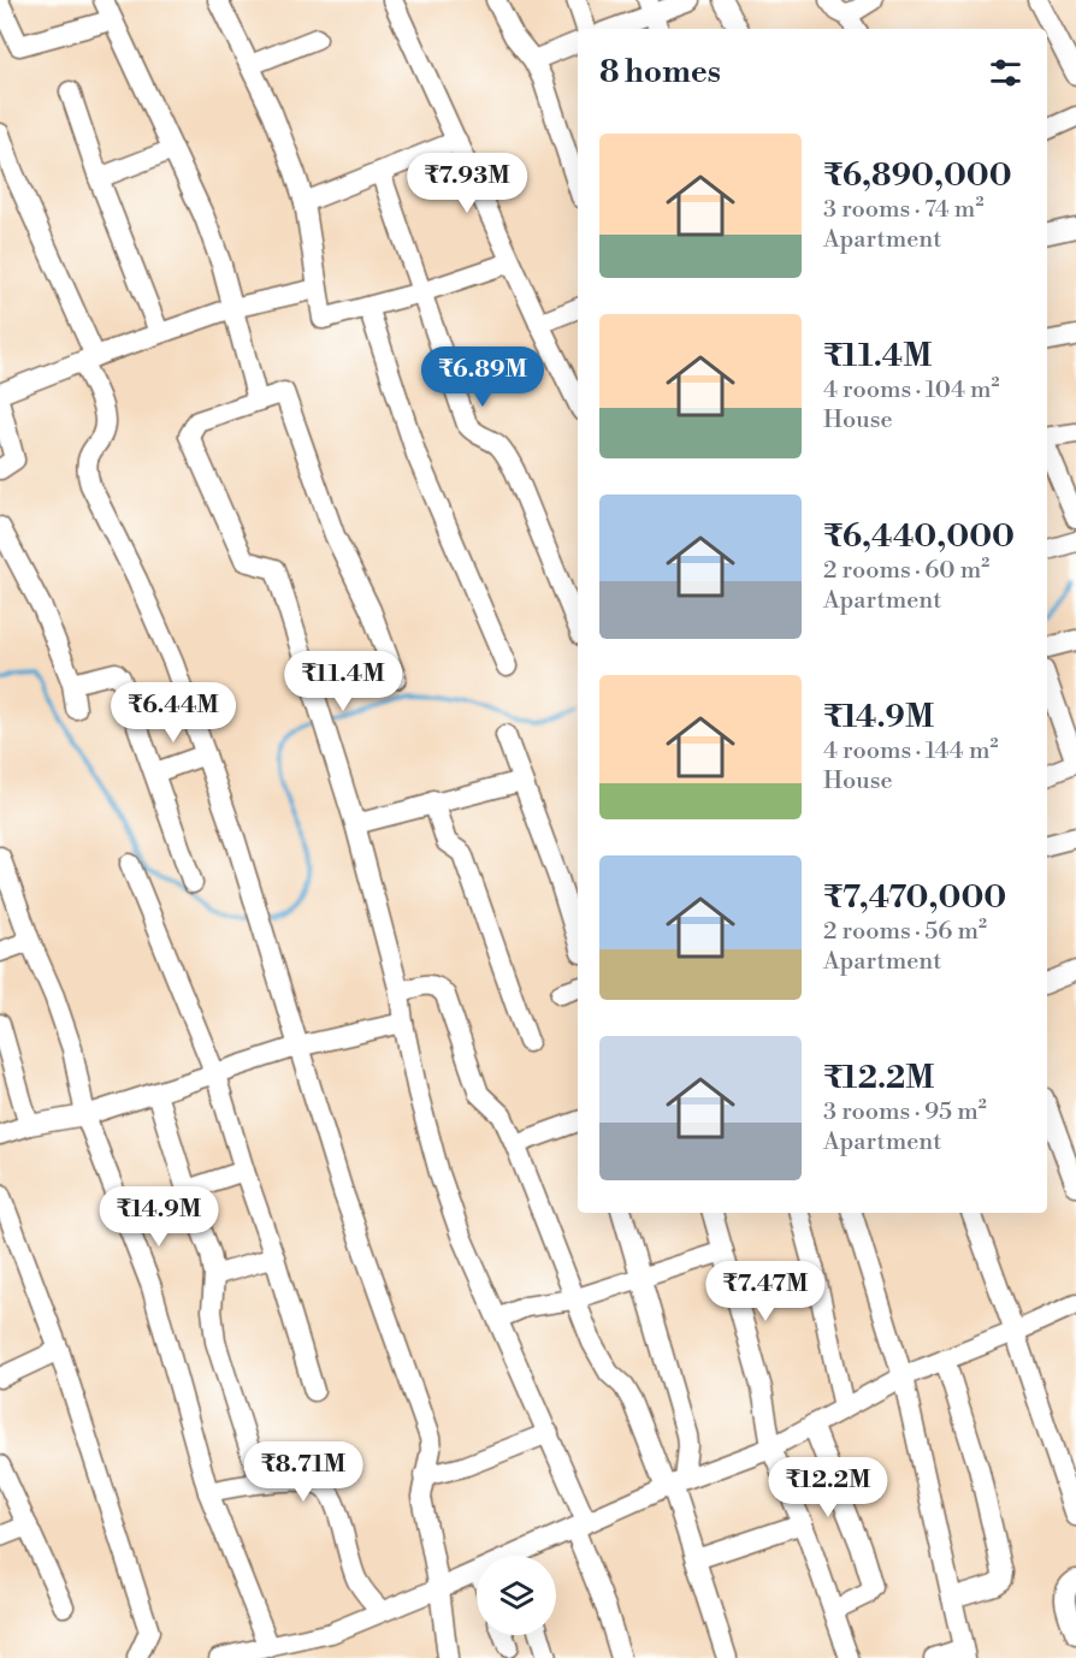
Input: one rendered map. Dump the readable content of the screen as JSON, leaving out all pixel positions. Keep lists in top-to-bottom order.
{
  "page": {
    "heading": "8 homes",
    "list": [
      {
        "name": "₹6,890,000",
        "note": "3 rooms · 74 m² · Apartment"
      },
      {
        "name": "₹11.4M",
        "note": "4 rooms · 104 m² · House"
      },
      {
        "name": "₹6,440,000",
        "note": "2 rooms · 60 m² · Apartment"
      },
      {
        "name": "₹14.9M",
        "note": "4 rooms · 144 m² · House"
      },
      {
        "name": "₹7,470,000",
        "note": "2 rooms · 56 m² · Apartment"
      },
      {
        "name": "₹12.2M",
        "note": "3 rooms · 95 m² · Apartment"
      }
    ],
    "price": [
      "₹7.93M",
      "₹6.89M",
      "₹11.4M",
      "₹6.44M",
      "₹14.9M",
      "₹7.47M",
      "₹8.71M",
      "₹12.2M"
    ]
  }
}
